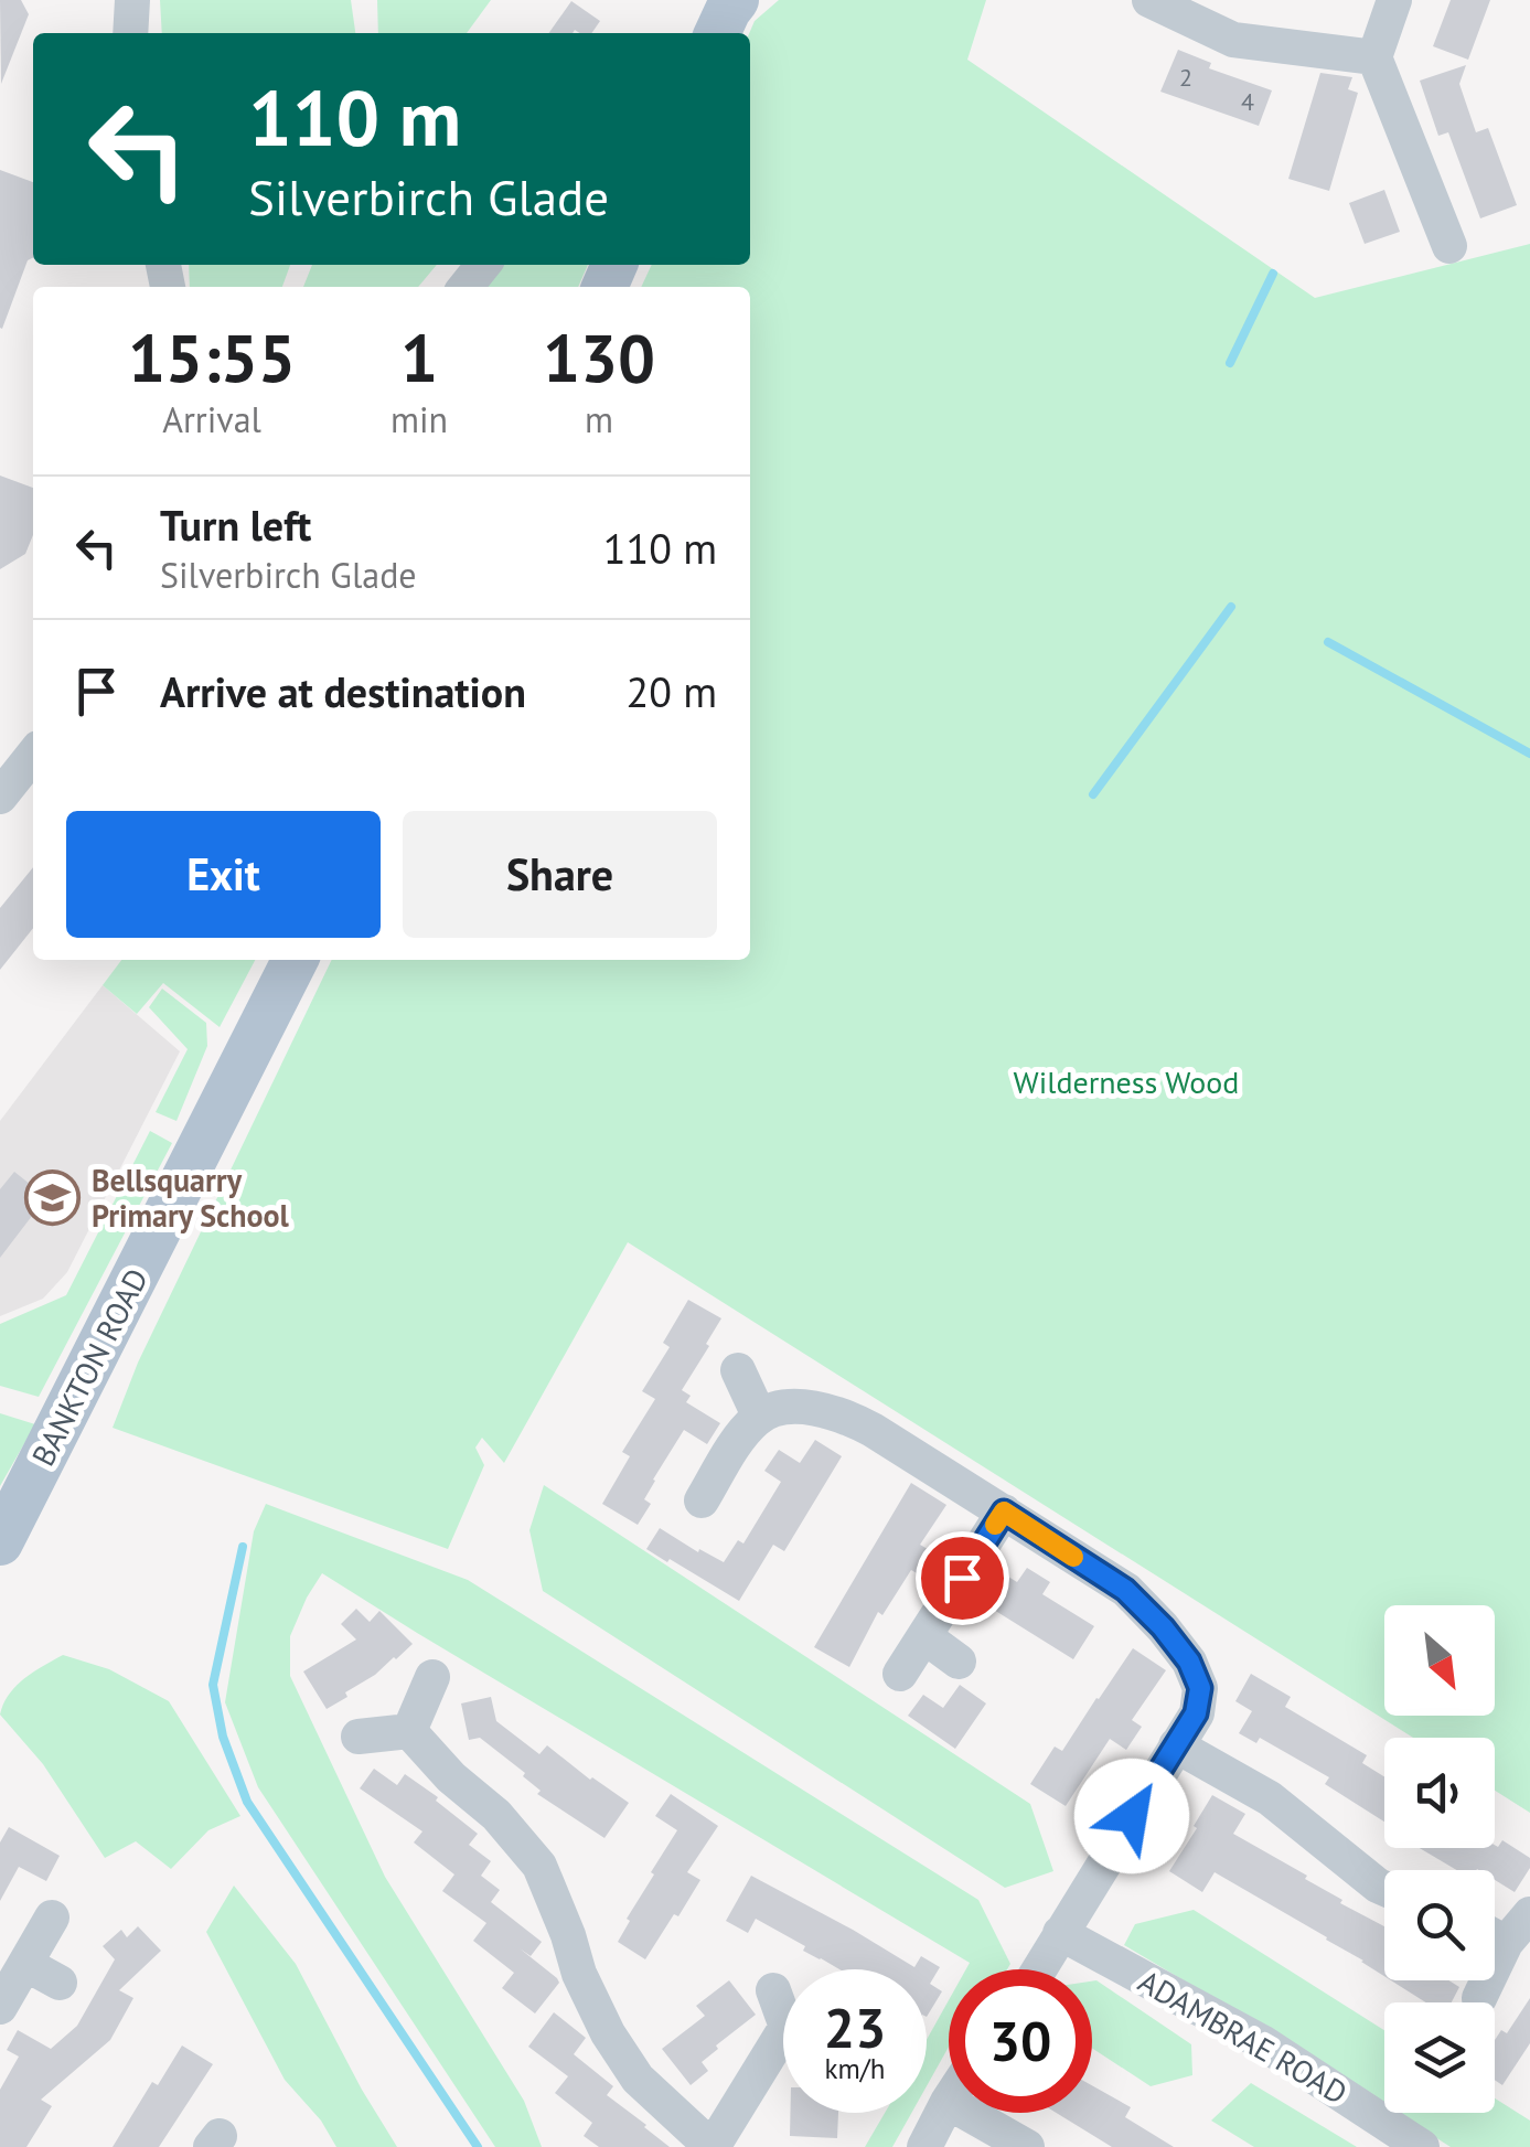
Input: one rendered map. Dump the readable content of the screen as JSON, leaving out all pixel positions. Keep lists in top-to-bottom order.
{
  "streets": {
    "main road": ["BANKTON ROAD"],
    "street": ["ADAMBRAE ROAD"]
  },
  "parks": ["Wilderness Wood"],
  "places": {
    "school or university": ["Bellsquarry Primary School"]
  },
  "house_numbers": ["2", "4"],
  "north": "bottom right",
  "page": {
    "turn": ["110 m", "Silverbirch Glade"],
    "eta": [
      "15:55",
      "Arrival",
      "1",
      "min",
      "130",
      "m"
    ],
    "list": [
      {
        "name": "Turn left",
        "note": "Silverbirch Glade",
        "value": "110 m"
      },
      {
        "name": "Arrive at destination",
        "value": "20 m"
      }
    ],
    "buttons": ["Exit", "Share"],
    "speed": "23 km/h",
    "limit": "30"
  }
}
